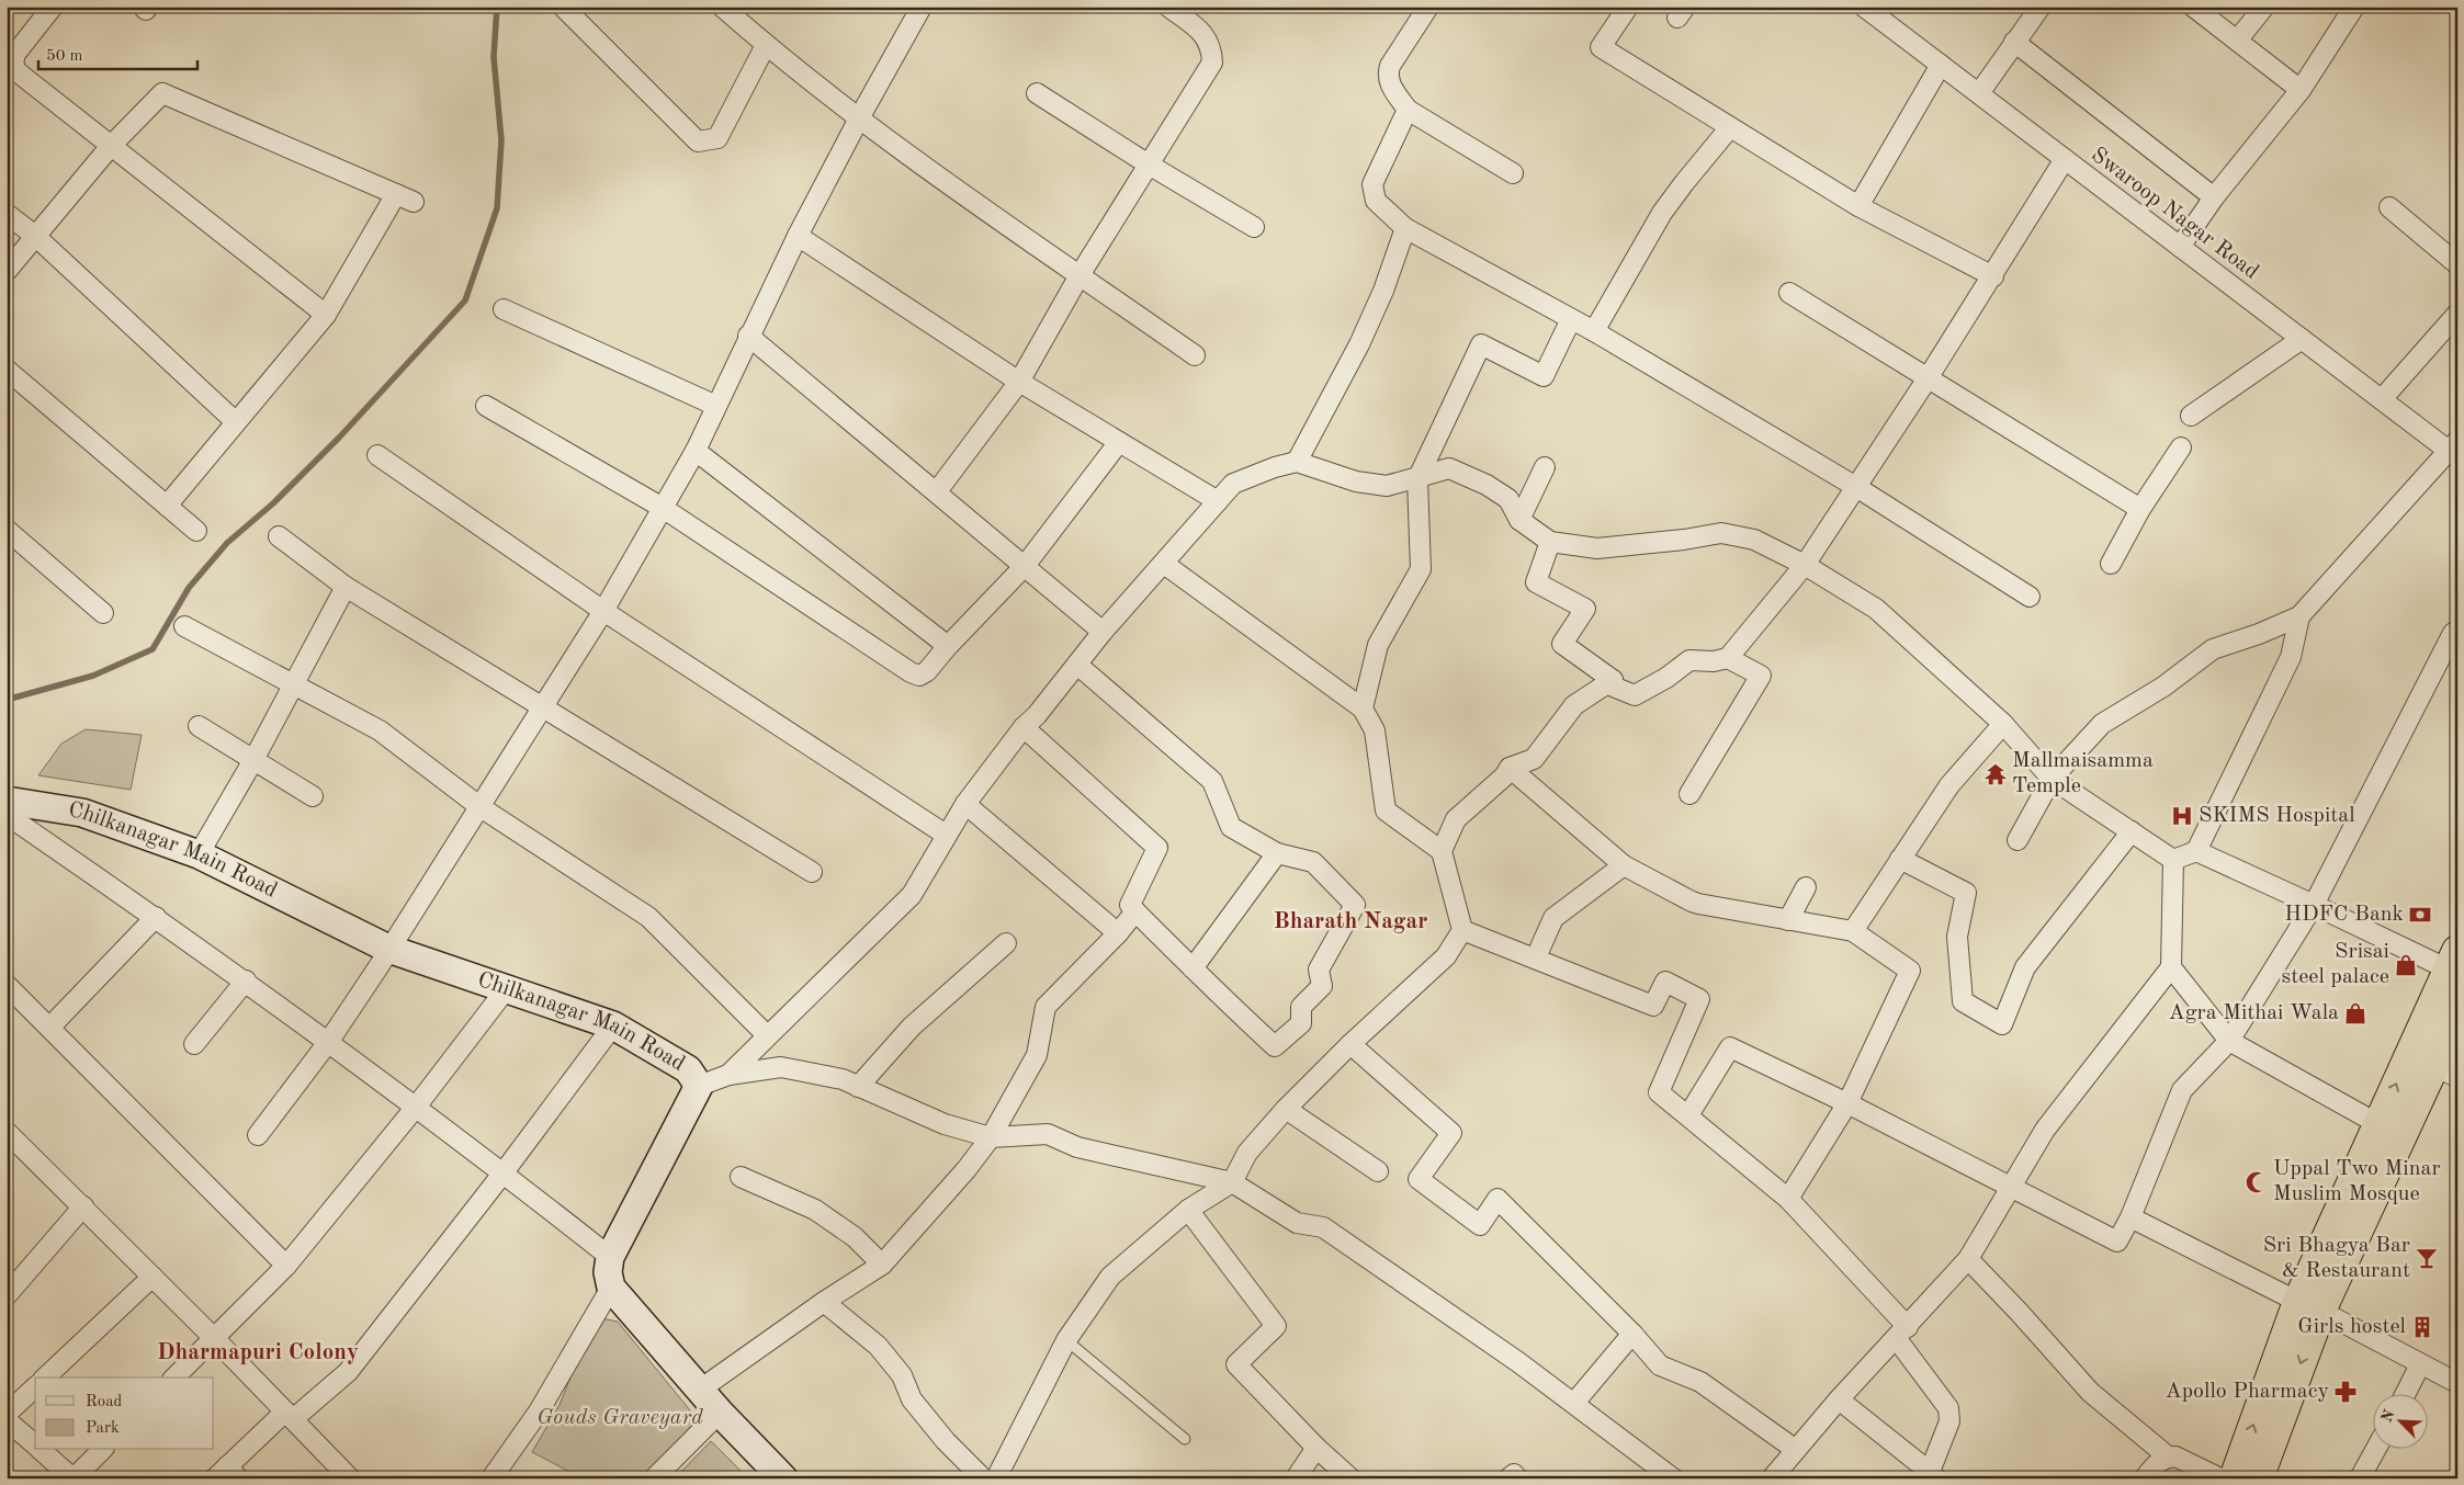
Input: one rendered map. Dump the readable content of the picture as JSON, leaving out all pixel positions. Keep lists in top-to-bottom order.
{
  "streets": {
    "main road": ["Chilkanagar Main Road"],
    "street": ["Swaroop Nagar Road"]
  },
  "districts": ["Bharath Nagar", "Dharmapuri Colony"],
  "parks": ["Gouds Graveyard"],
  "places": {
    "temple": ["Mallmaisamma Temple"],
    "hospital": ["SKIMS Hospital"],
    "bank": ["HDFC Bank"],
    "shop": ["Srisai steel palace", "Agra Mithai Wala"],
    "mosque": ["Uppal Two Minar Muslim Mosque"],
    "bar": ["Sri Bhagya Bar & Restaurant"],
    "building": ["Girls hostel"],
    "pharmacy": ["Apollo Pharmacy"]
  },
  "legend": ["Road", "Park"],
  "scale_bar": "50 m",
  "north": "top left"
}
